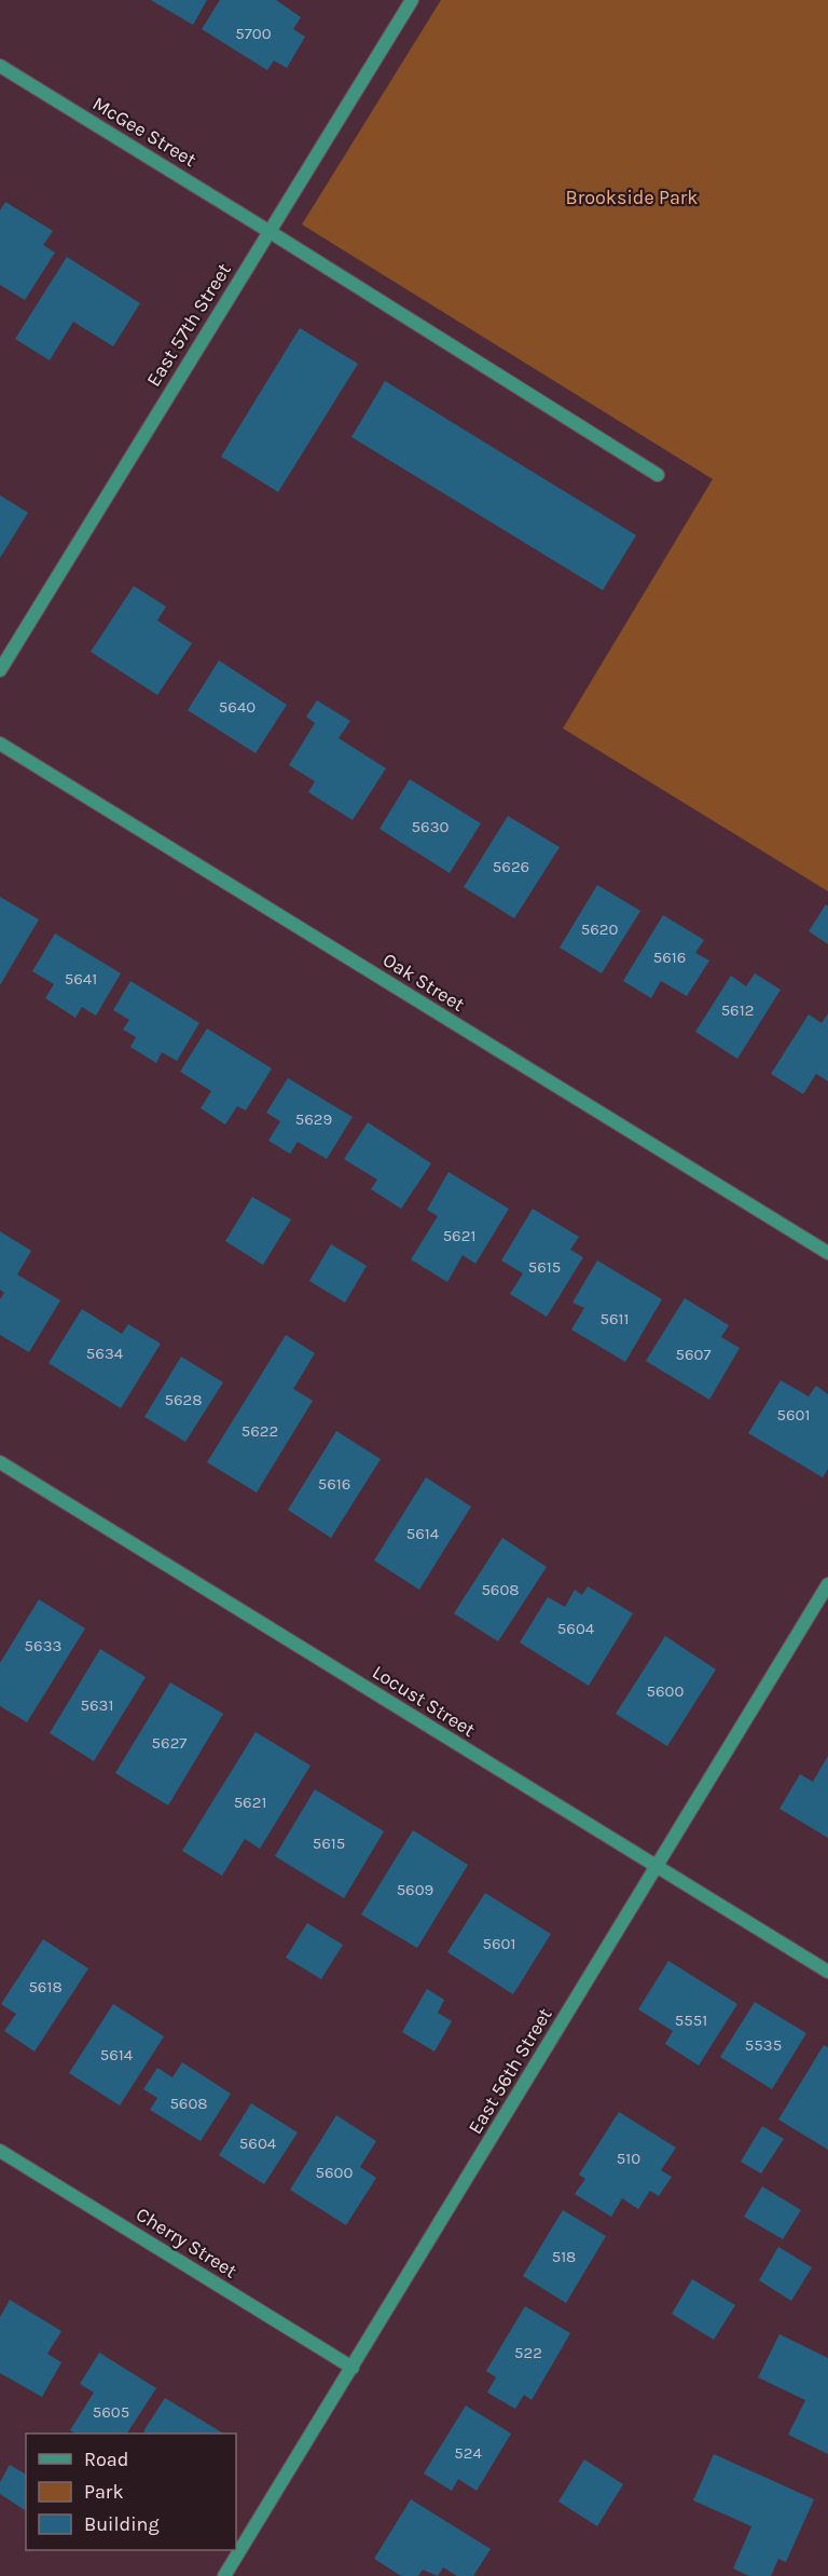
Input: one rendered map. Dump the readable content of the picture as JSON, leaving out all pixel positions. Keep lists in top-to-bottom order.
{
  "streets": {
    "street": [
      "McGee Street",
      "East 57th Street",
      "Oak Street",
      "Locust Street",
      "East 56th Street",
      "Cherry Street"
    ]
  },
  "crossings": [
    ["McGee Street", "East 57th Street"],
    ["Locust Street", "East 56th Street"],
    ["East 56th Street", "Cherry Street"]
  ],
  "parks": ["Brookside Park"],
  "house_numbers": [
    "5700",
    "5640",
    "5630",
    "5626",
    "5620",
    "5616",
    "5641",
    "5612",
    "5629",
    "5621",
    "5615",
    "5611",
    "5634",
    "5607",
    "5628",
    "5601",
    "5622",
    "5616",
    "5614",
    "5608",
    "5604",
    "5633",
    "5600",
    "5631",
    "5627",
    "5621",
    "5615",
    "5609",
    "5601",
    "5618",
    "5551",
    "5535",
    "5614",
    "5608",
    "5604",
    "510",
    "5600",
    "518",
    "522",
    "5605",
    "524"
  ],
  "legend": ["Road", "Park", "Building"]
}
